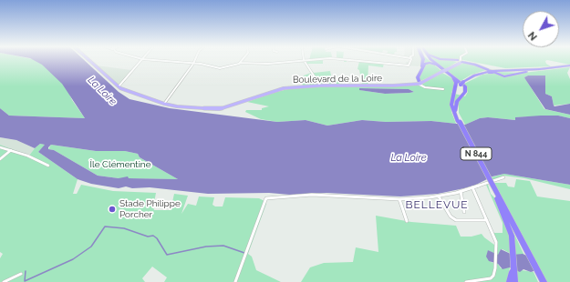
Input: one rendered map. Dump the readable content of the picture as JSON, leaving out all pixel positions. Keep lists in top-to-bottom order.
{
  "streets": {
    "highway": ["N 844"],
    "main road": ["Boulevard de la Loire"]
  },
  "districts": ["BELLEVUE"],
  "water": ["La Loire"],
  "parks": ["Île Clémentine"],
  "places": ["Stade Philippe Porcher"],
  "north": "bottom left"
}
